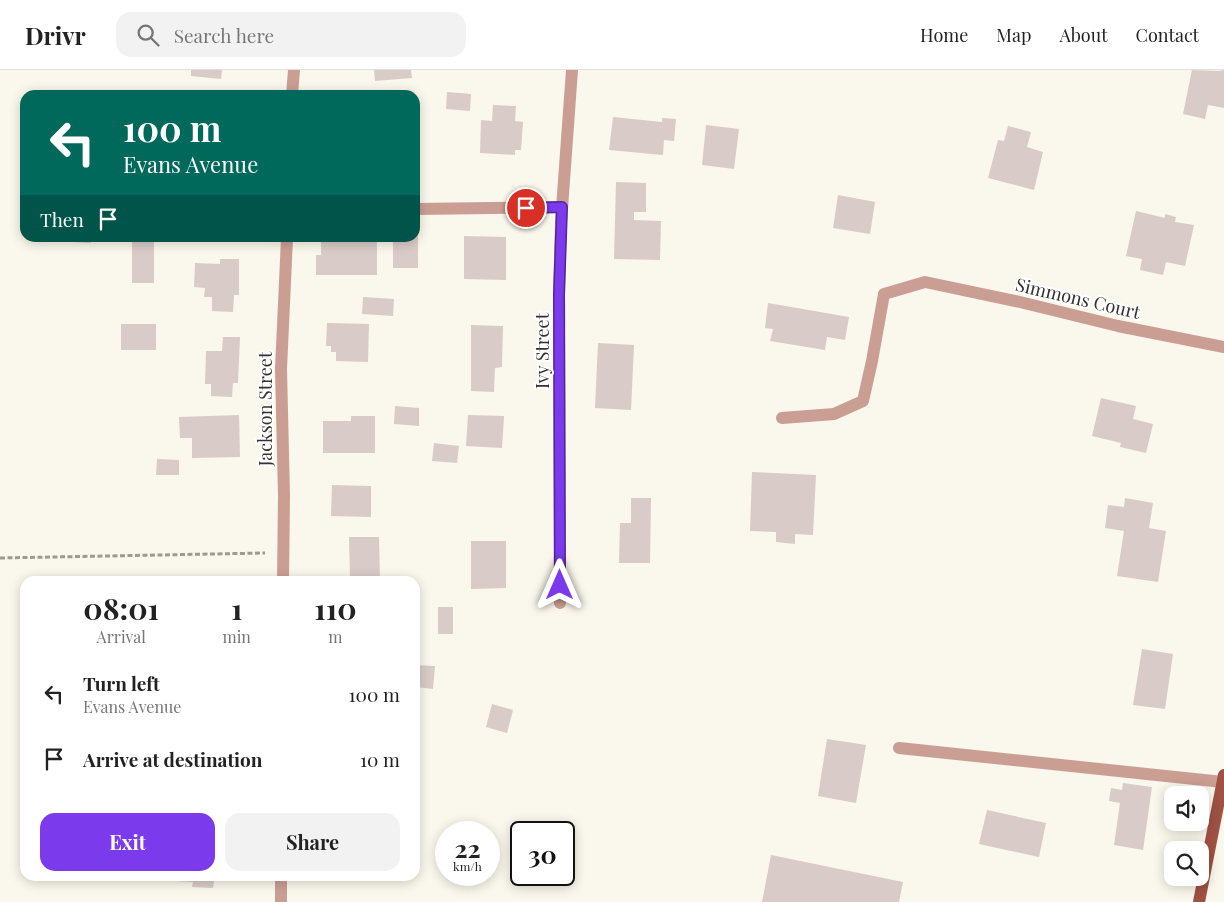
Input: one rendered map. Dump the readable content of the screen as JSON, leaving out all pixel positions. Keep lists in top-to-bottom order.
{
  "streets": {
    "street": ["Simmons Court", "Ivy Street", "Jackson Street"]
  },
  "page": {
    "header": "Drivr",
    "search": "Search here",
    "nav": [
      "Home",
      "Map",
      "About",
      "Contact"
    ],
    "turn": ["100 m", "Evans Avenue"],
    "then": "Then",
    "eta": [
      "08:01",
      "Arrival",
      "1",
      "min",
      "110",
      "m"
    ],
    "list": [
      {
        "name": "Turn left",
        "note": "Evans Avenue",
        "value": "100 m"
      },
      {
        "name": "Arrive at destination",
        "value": "10 m"
      }
    ],
    "buttons": ["Exit", "Share"],
    "speed": "22 km/h",
    "limit": "30"
  }
}
